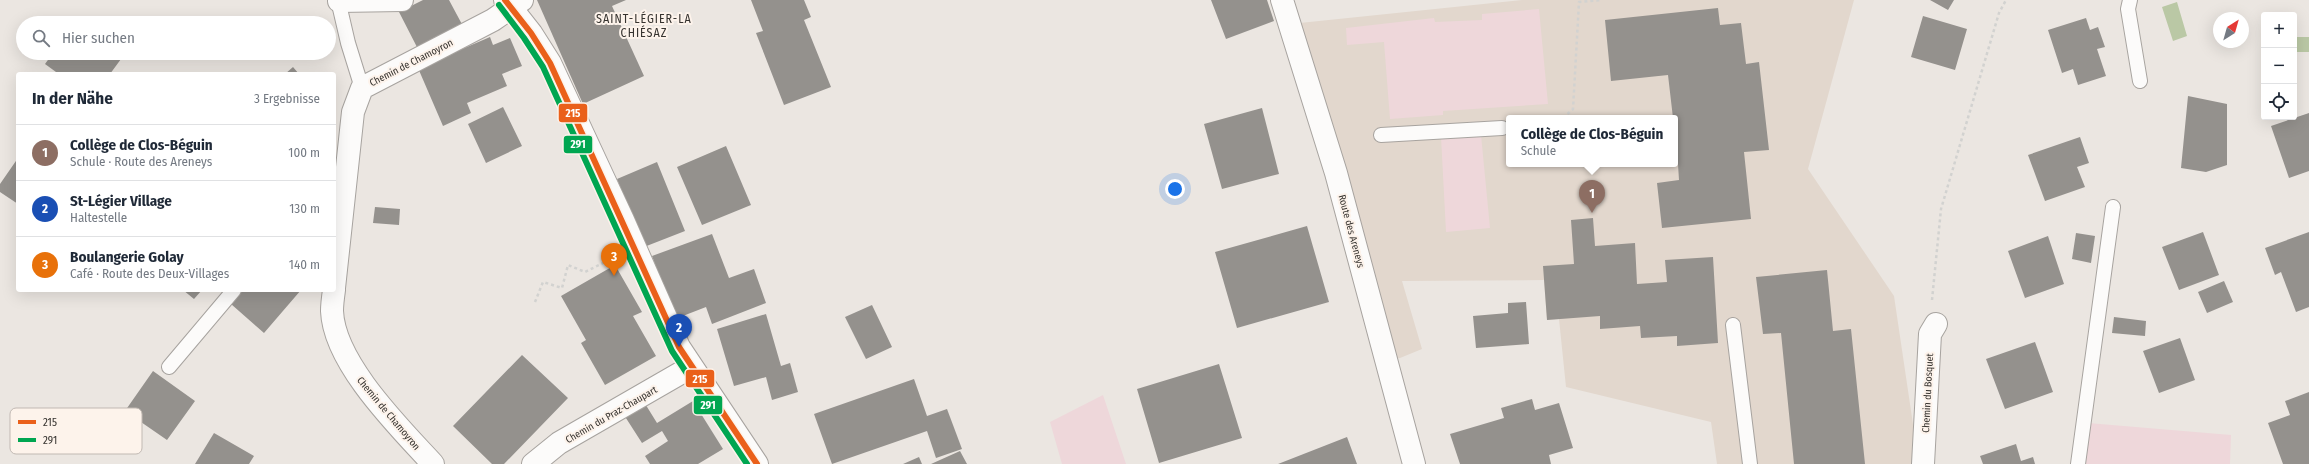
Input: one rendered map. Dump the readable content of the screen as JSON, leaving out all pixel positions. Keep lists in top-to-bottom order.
{
  "streets": {
    "street": [
      "Chemin de Chamoyron",
      "Route des Areneys",
      "Chemin du Bosquet",
      "Chemin du Praz-Chaupart"
    ]
  },
  "districts": ["SAINT-LÉGIER-LA CHIÉSAZ"],
  "lines": ["transit line 215", "transit line 291"],
  "legend": ["215", "291"],
  "north": "top right",
  "page": {
    "map_buttons": ["+", "−"],
    "search": "Hier suchen",
    "heading": ["In der Nähe", "3 Ergebnisse"],
    "popup": ["Collège de Clos-Béguin", "Schule"],
    "list": [
      {
        "mark": "1",
        "name": "Collège de Clos-Béguin",
        "note": "Schule · Route des Areneys",
        "value": "100 m"
      },
      {
        "mark": "2",
        "name": "St-Légier Village",
        "note": "Haltestelle",
        "value": "130 m"
      },
      {
        "mark": "3",
        "name": "Boulangerie Golay",
        "note": "Café · Route des Deux-Villages",
        "value": "140 m"
      }
    ],
    "pins": ["1", "3", "2"]
  }
}
